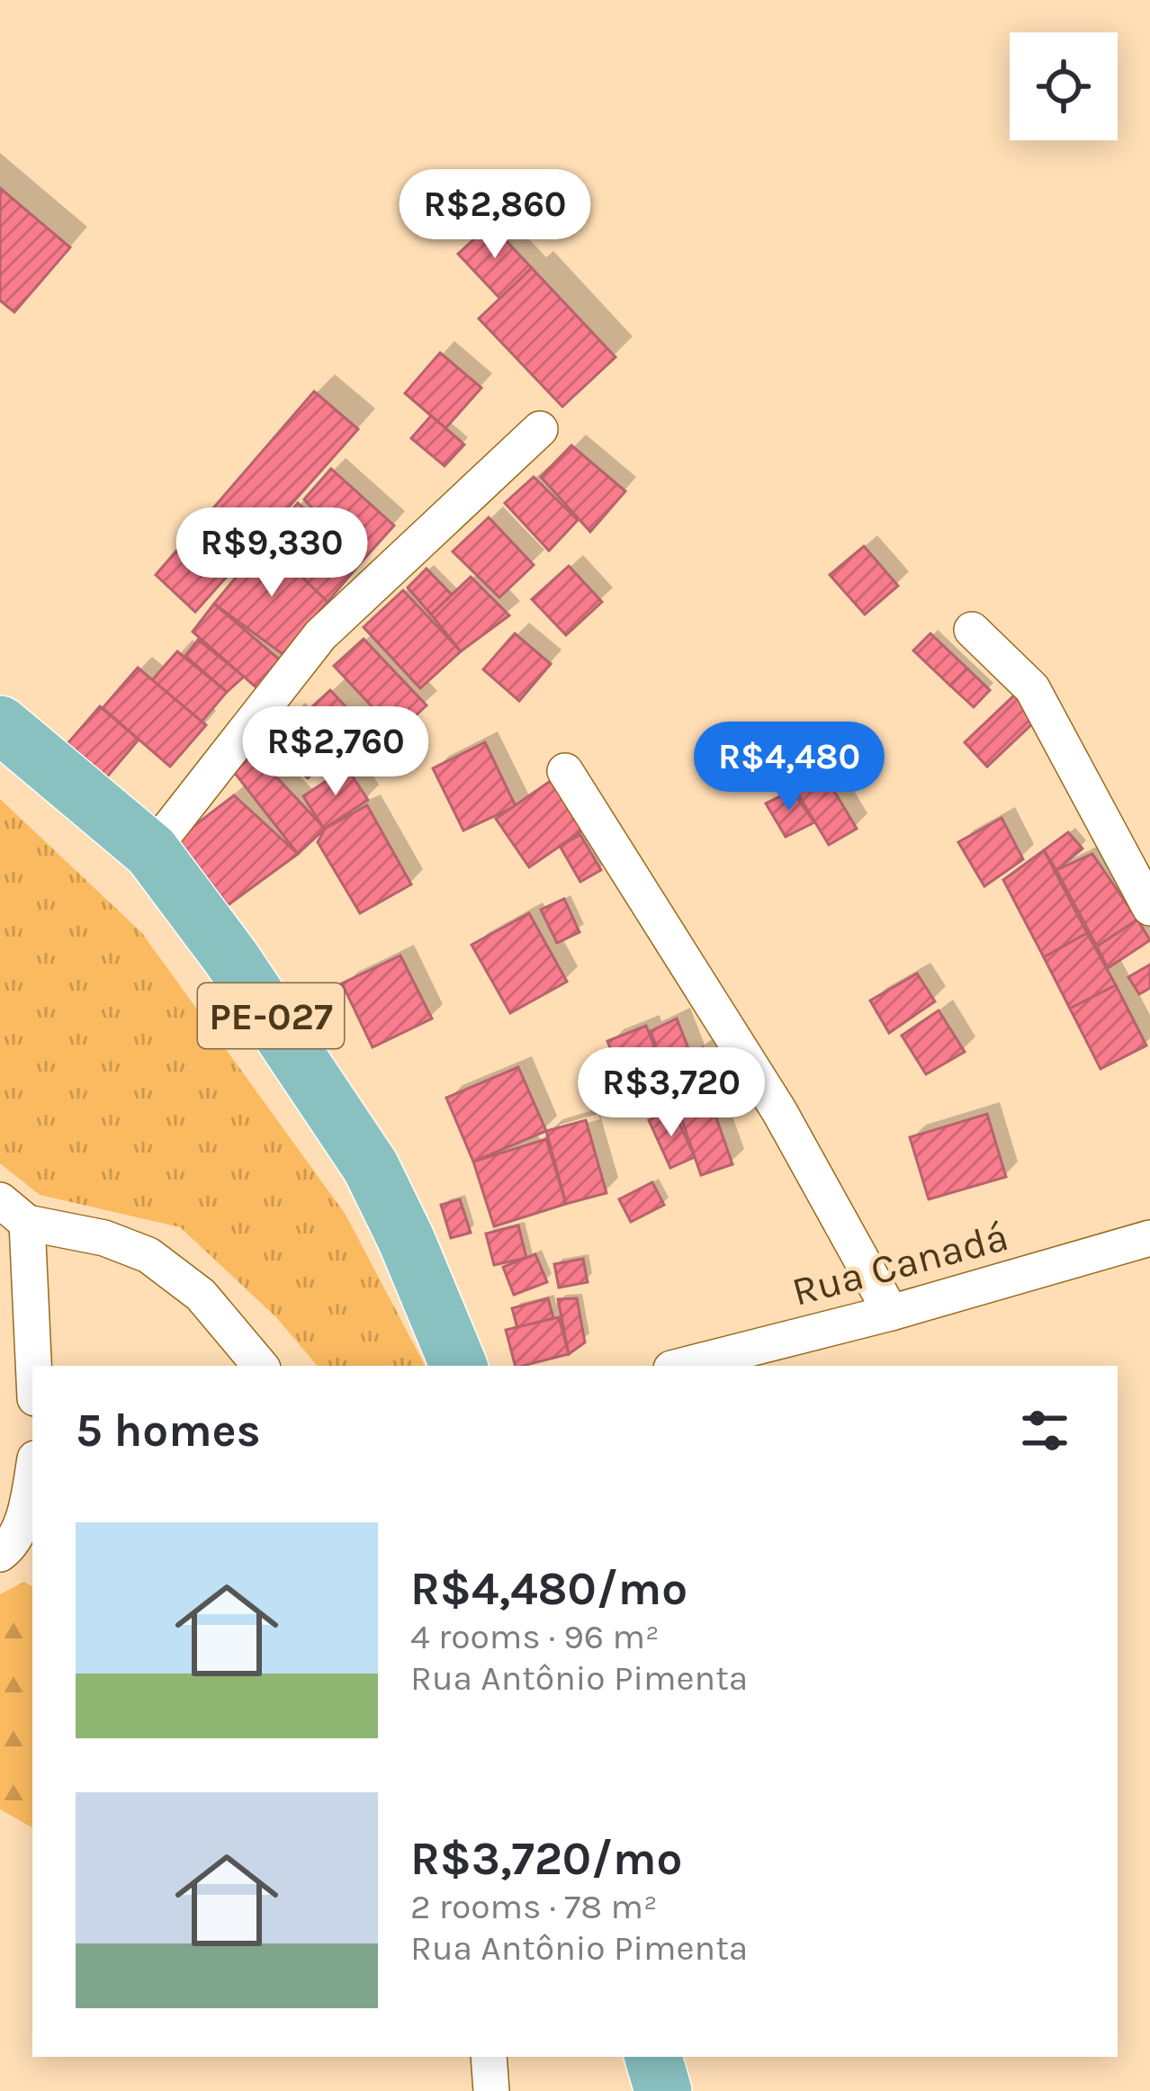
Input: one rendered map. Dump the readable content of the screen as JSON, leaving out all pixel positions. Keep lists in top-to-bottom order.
{
  "streets": {
    "main road": ["PE-027"],
    "street": ["Rua Canadá"]
  },
  "page": {
    "price": [
      "R$2,860",
      "R$9,330",
      "R$2,760",
      "R$4,480",
      "R$3,720"
    ],
    "heading": "5 homes",
    "list": [
      {
        "name": "R$4,480/mo",
        "note": "4 rooms · 96 m² · Rua Antônio Pimenta"
      },
      {
        "name": "R$3,720/mo",
        "note": "2 rooms · 78 m² · Rua Antônio Pimenta"
      }
    ]
  }
}
